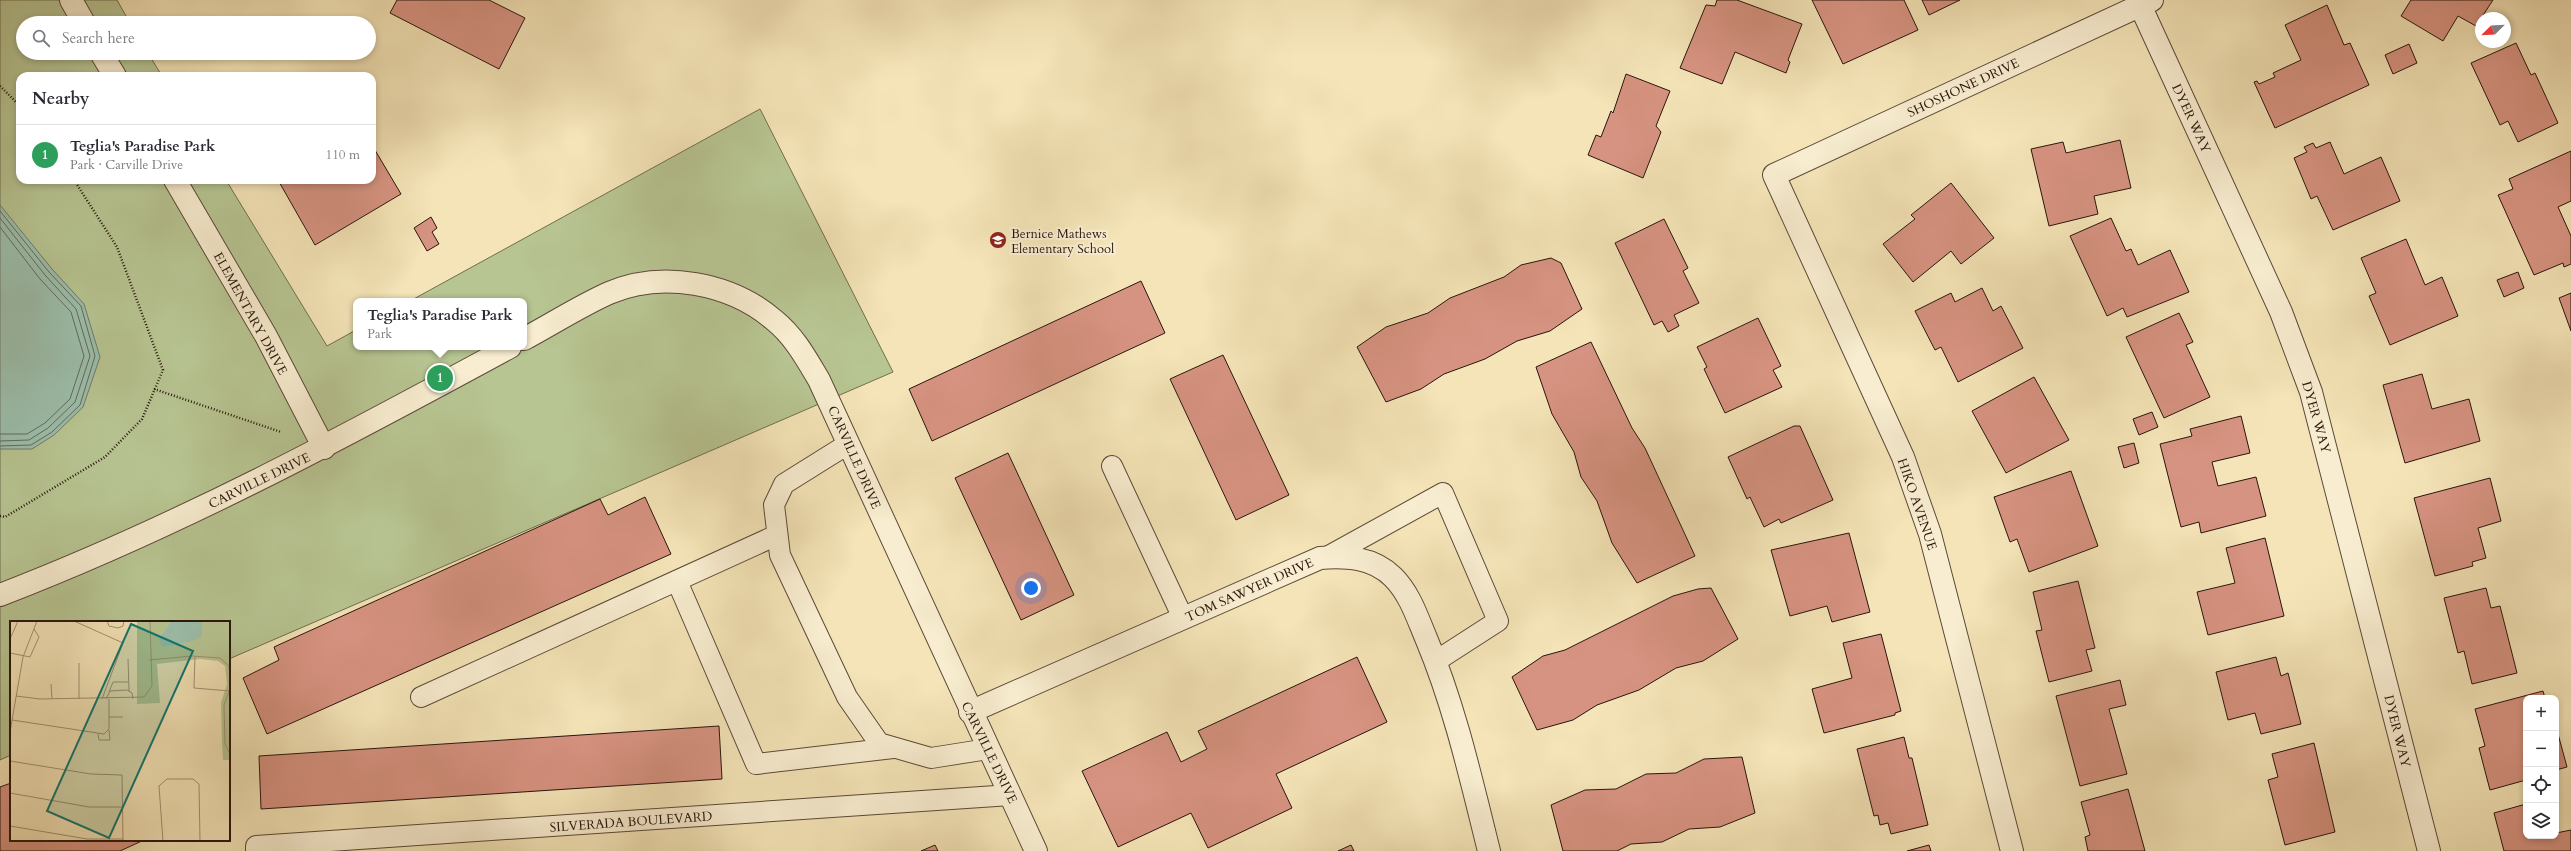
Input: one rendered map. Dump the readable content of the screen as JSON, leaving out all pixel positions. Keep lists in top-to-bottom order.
{
  "streets": {
    "street": [
      "SHOSHONE DRIVE",
      "DYER WAY",
      "ELEMENTARY DRIVE",
      "CARVILLE DRIVE",
      "HIKO AVENUE",
      "TOM SAWYER DRIVE"
    ],
    "lane": ["SILVERADA BOULEVARD"]
  },
  "crossings": [
    ["SHOSHONE DRIVE", "DYER WAY"],
    ["SHOSHONE DRIVE", "HIKO AVENUE"],
    ["ELEMENTARY DRIVE", "CARVILLE DRIVE"],
    ["CARVILLE DRIVE", "TOM SAWYER DRIVE"],
    ["CARVILLE DRIVE", "SILVERADA BOULEVARD"]
  ],
  "places": {
    "school or university": ["Bernice Mathews Elementary School"]
  },
  "north": "bottom left",
  "page": {
    "search": "Search here",
    "heading": "Nearby",
    "list": [
      {
        "mark": "1",
        "name": "Teglia's Paradise Park",
        "note": "Park · Carville Drive",
        "value": "110 m"
      }
    ],
    "popup": ["Teglia's Paradise Park", "Park"],
    "pins": "1",
    "map_buttons": ["+", "−"]
  }
}
